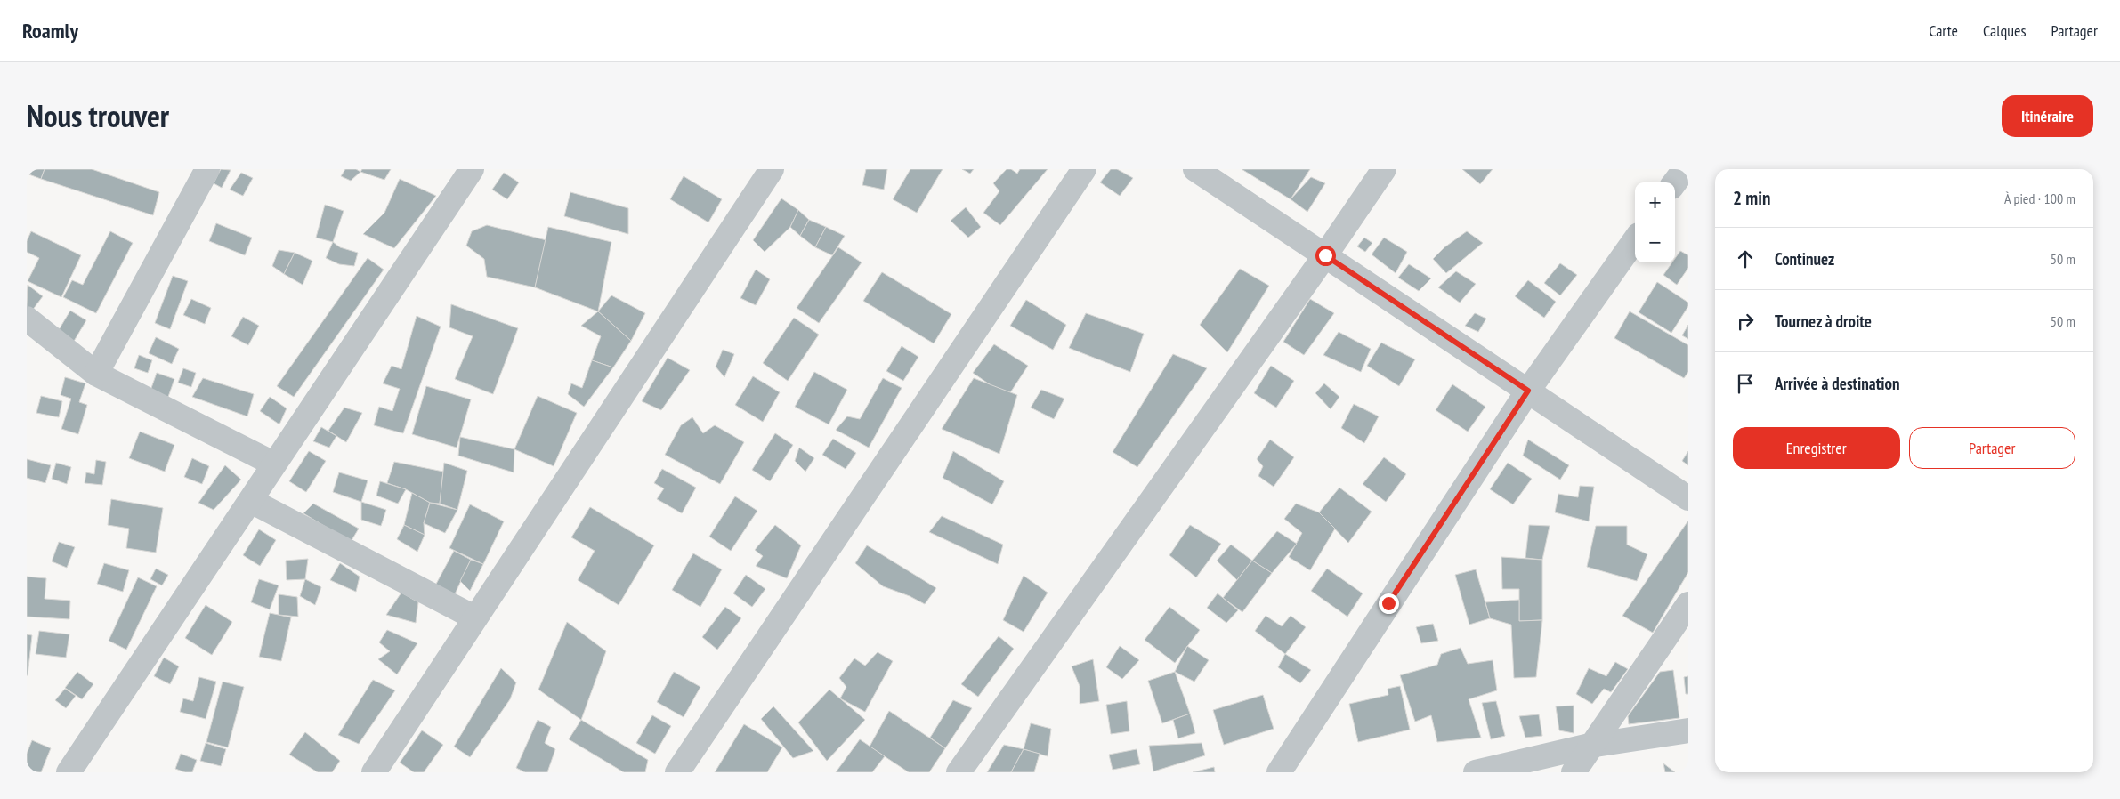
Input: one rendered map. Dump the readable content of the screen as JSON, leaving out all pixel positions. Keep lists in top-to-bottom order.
{
  "page": {
    "header": "Roamly",
    "nav": ["Carte", "Calques", "Partager"],
    "title": "Nous trouver",
    "buttons": [
      "Itinéraire",
      ["Enregistrer", "Partager"]
    ],
    "heading": ["2 min", "À pied · 100 m"],
    "map_buttons": ["+", "−"],
    "list": [
      ["Continuez", "50 m"],
      ["Tournez à droite", "50 m"],
      "Arrivée à destination"
    ]
  }
}
